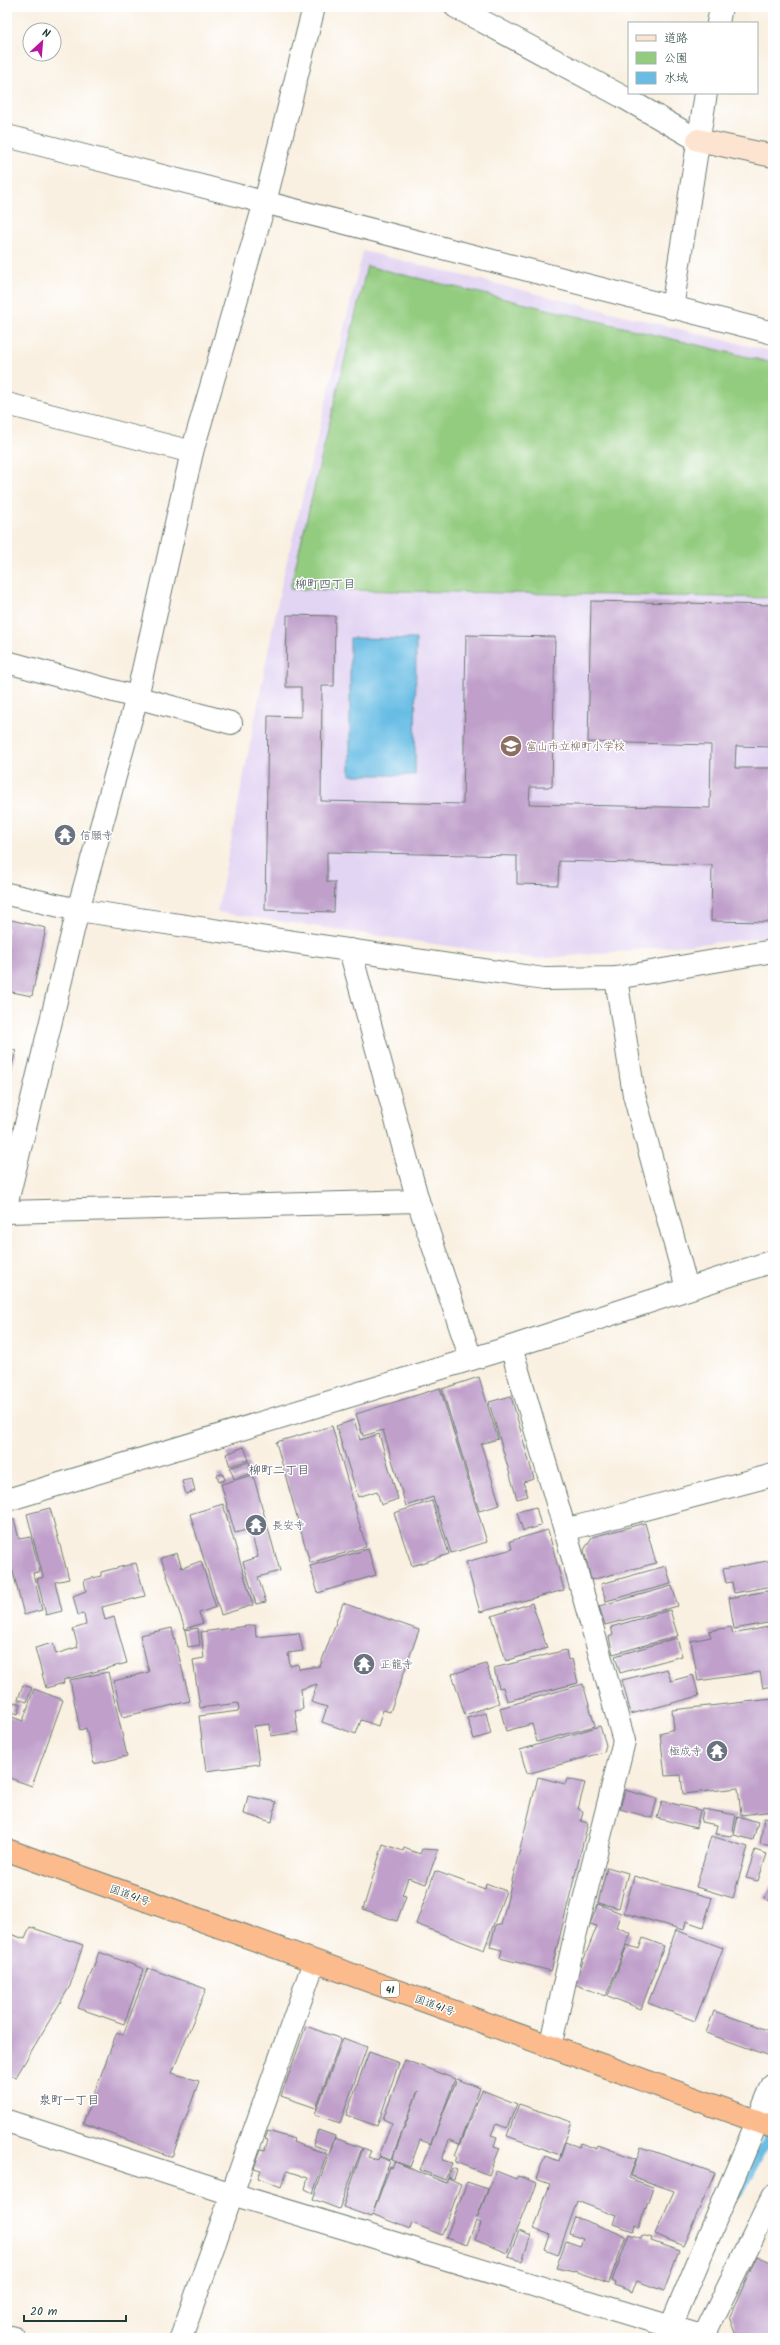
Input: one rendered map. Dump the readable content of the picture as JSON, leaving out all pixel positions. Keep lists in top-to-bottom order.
{
  "streets": {
    "highway": ["国道41号", "41"]
  },
  "districts": ["柳町四丁目", "柳町二丁目", "泉町一丁目"],
  "places": {
    "school or university": ["富山市立柳町小学校"],
    "temple": [
      "信願寺",
      "長安寺",
      "正龍寺",
      "極成寺"
    ]
  },
  "legend": ["道路", "公園", "水域"],
  "scale_bar": "20 m",
  "north": "top right"
}
